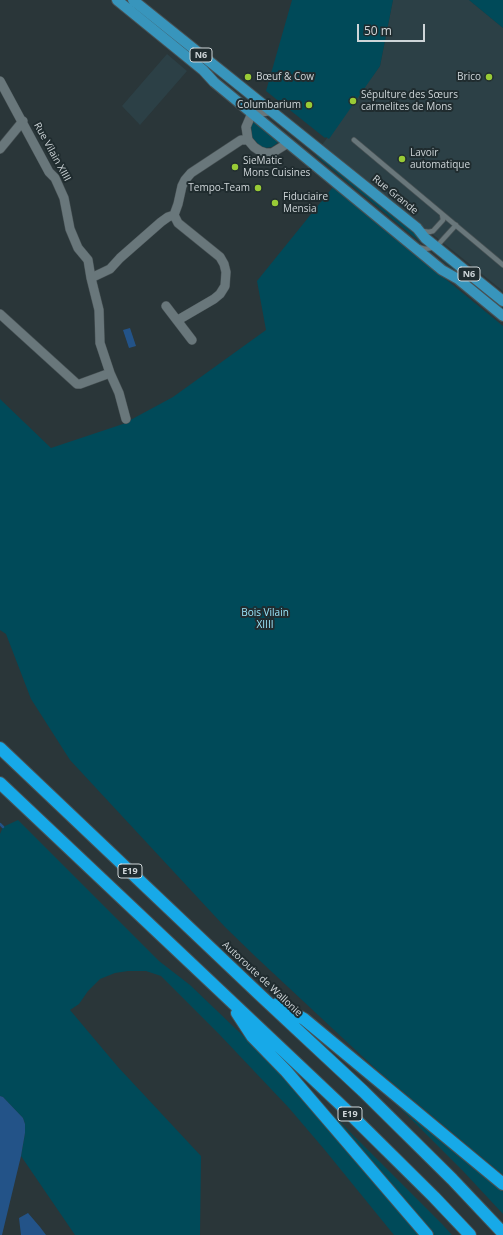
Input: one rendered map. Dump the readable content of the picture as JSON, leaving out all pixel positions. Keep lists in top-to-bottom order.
{
  "streets": {
    "highway": ["E19", "Autoroute de Wallonie"],
    "main road": ["N6", "Rue Grande"],
    "street": ["Rue Vilain XIIII"]
  },
  "parks": ["Bois Vilain XIIII"],
  "places": [
    "Bœuf & Cow",
    "Brico",
    "Sépulture des Sœurs carmelites de Mons",
    "Columbarium",
    "Lavoir automatique",
    "SieMatic Mons Cuisines",
    "Tempo-Team",
    "Fiduciaire Mensia"
  ],
  "scale_bar": "50 m"
}
